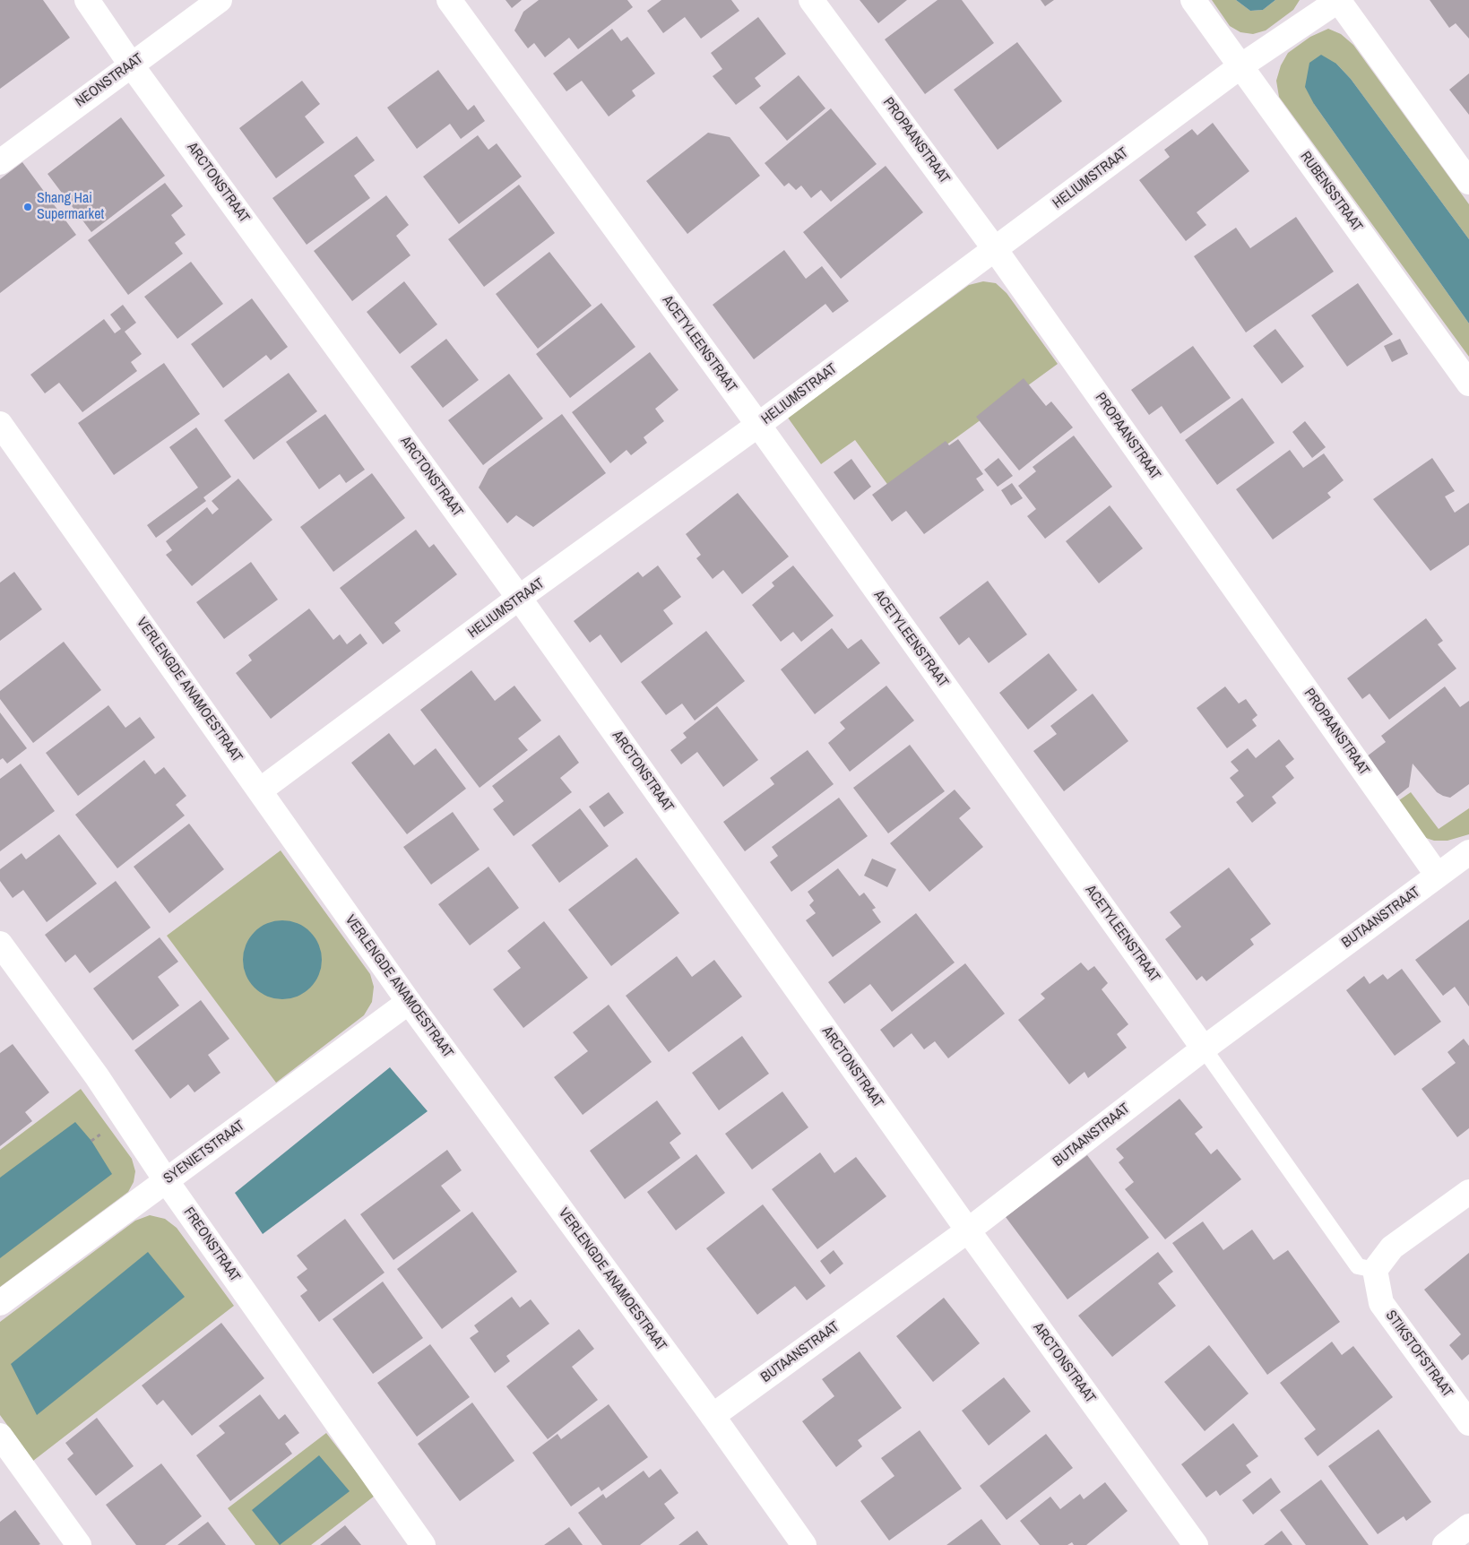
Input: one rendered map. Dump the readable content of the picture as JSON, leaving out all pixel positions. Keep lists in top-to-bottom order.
{
  "streets": {
    "street": [
      "NEONSTRAAT",
      "PROPAANSTRAAT",
      "HELIUMSTRAAT",
      "ARCTONSTRAAT",
      "RUBENSSTRAAT",
      "ACETYLEENSTRAAT",
      "VERLENGDE ANAMOESTRAAT",
      "BUTAANSTRAAT",
      "SYENIETSTRAAT",
      "FREONSTRAAT",
      "STIKSTOFSTRAAT"
    ]
  },
  "crossings": [
    ["NEONSTRAAT", "ARCTONSTRAAT"],
    ["PROPAANSTRAAT", "HELIUMSTRAAT"],
    ["PROPAANSTRAAT", "BUTAANSTRAAT"],
    ["HELIUMSTRAAT", "ARCTONSTRAAT"],
    ["HELIUMSTRAAT", "RUBENSSTRAAT"],
    ["HELIUMSTRAAT", "ACETYLEENSTRAAT"],
    ["HELIUMSTRAAT", "VERLENGDE ANAMOESTRAAT"],
    ["ARCTONSTRAAT", "BUTAANSTRAAT"],
    ["ACETYLEENSTRAAT", "BUTAANSTRAAT"],
    ["ACETYLEENSTRAAT", "STIKSTOFSTRAAT"],
    ["VERLENGDE ANAMOESTRAAT", "BUTAANSTRAAT"],
    ["VERLENGDE ANAMOESTRAAT", "SYENIETSTRAAT"],
    ["SYENIETSTRAAT", "FREONSTRAAT"]
  ],
  "places": ["Shang Hai Supermarket"]
}
